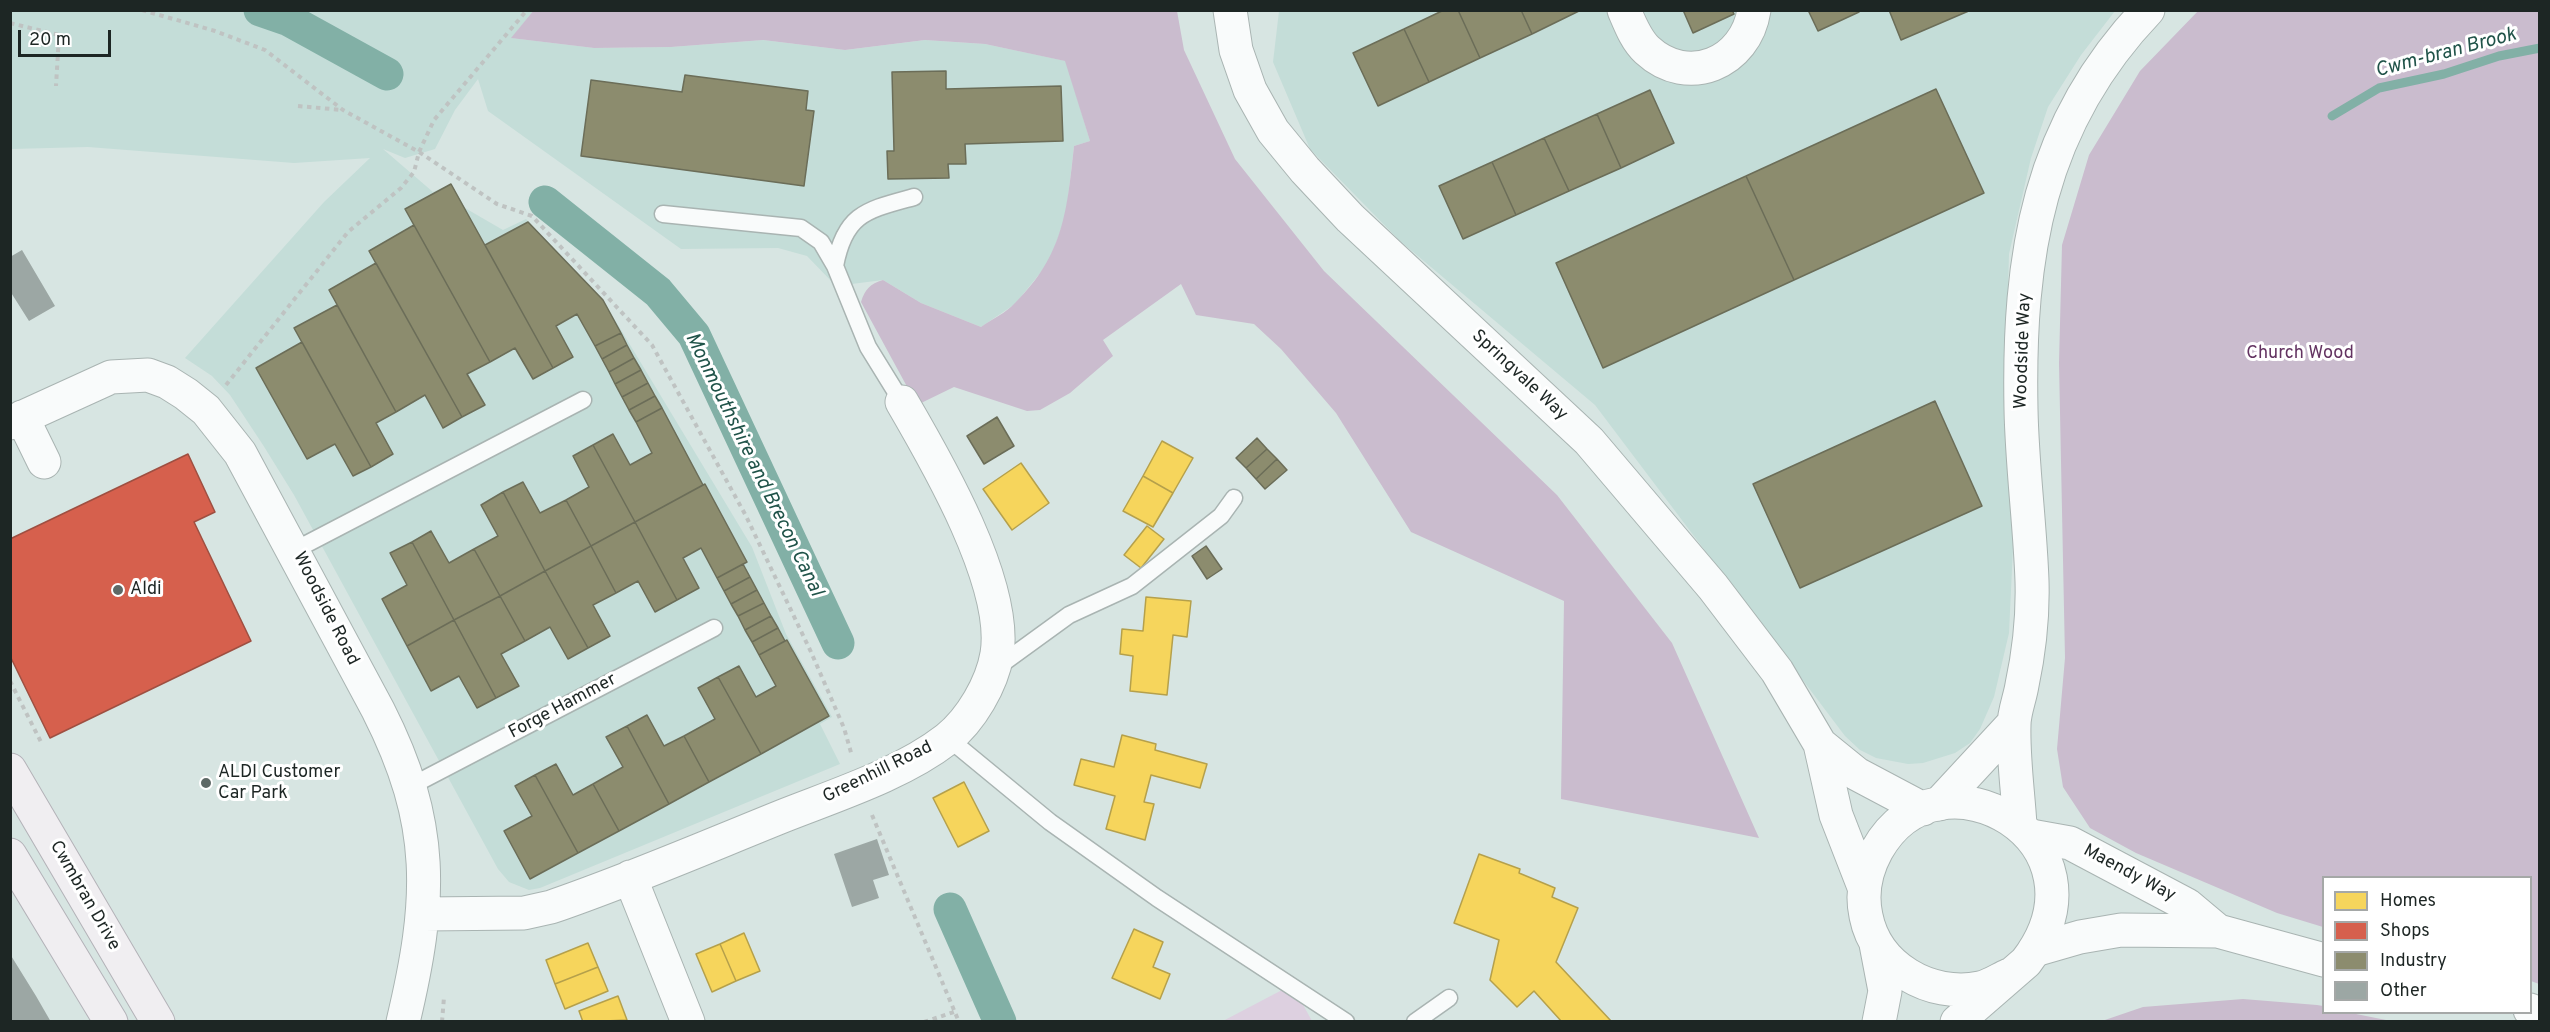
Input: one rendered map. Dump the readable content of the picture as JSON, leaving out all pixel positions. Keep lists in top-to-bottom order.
{
  "streets": {
    "main road": ["Cwmbran Drive"],
    "street": [
      "Woodside Way",
      "Springvale Way",
      "Woodside Road",
      "Greenhill Road",
      "Maendy Way"
    ],
    "lane": ["Forge Hammer"]
  },
  "crossings": [
    ["Woodside Way", "Springvale Way"],
    ["Woodside Way", "Maendy Way"],
    ["Springvale Way", "Maendy Way"],
    ["Woodside Road", "Forge Hammer"],
    ["Woodside Road", "Greenhill Road"]
  ],
  "water": ["Cwm-bran Brook", "Monmouthshire and Brecon Canal"],
  "parks": ["Church Wood"],
  "places": ["Aldi", "ALDI Customer Car Park"],
  "legend": [
    "Homes",
    "Shops",
    "Industry",
    "Other"
  ],
  "scale_bar": "20 m"
}
